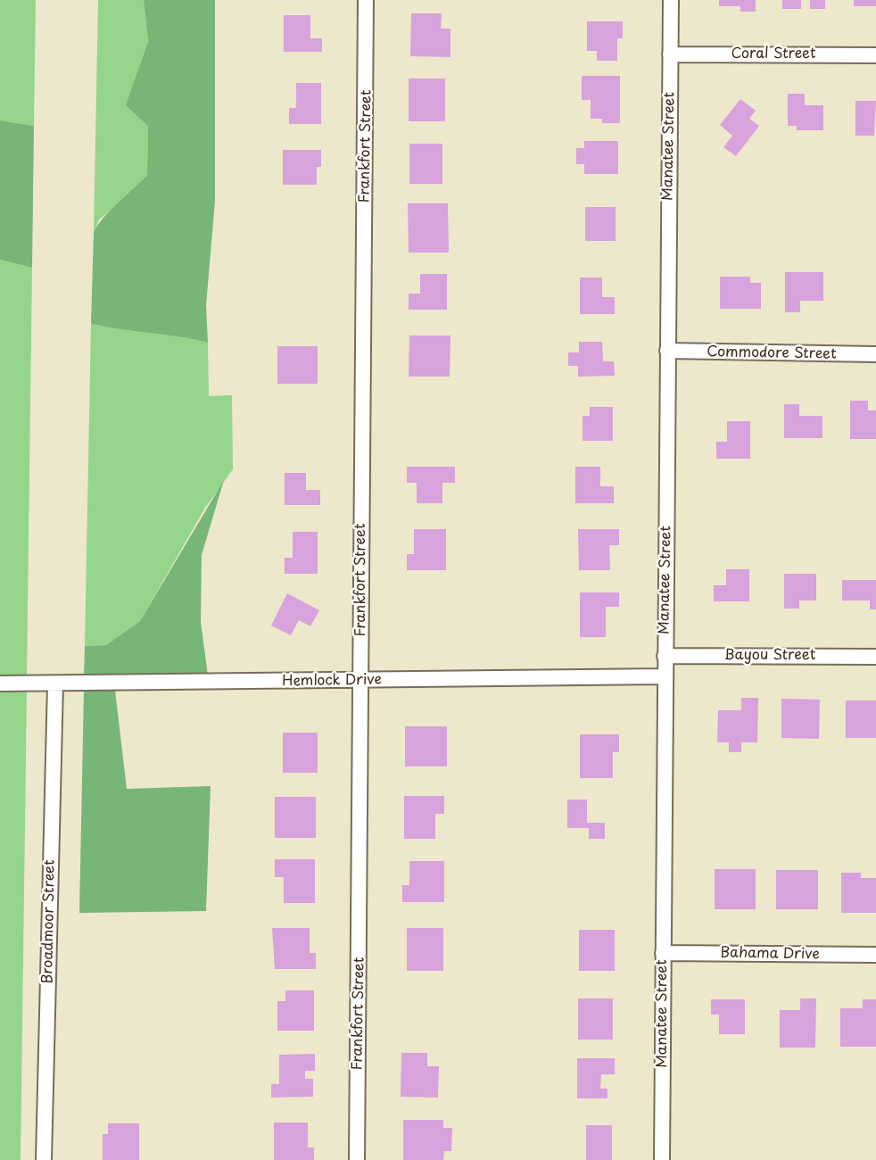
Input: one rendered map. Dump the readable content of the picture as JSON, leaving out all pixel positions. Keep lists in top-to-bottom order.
{
  "streets": {
    "street": [
      "Coral Street",
      "Frankfort Street",
      "Manatee Street",
      "Commodore Street",
      "Bayou Street",
      "Hemlock Drive",
      "Broadmoor Street",
      "Bahama Drive"
    ]
  },
  "crossings": [
    ["Coral Street", "Manatee Street"],
    ["Frankfort Street", "Hemlock Drive"],
    ["Manatee Street", "Commodore Street"],
    ["Manatee Street", "Bayou Street"],
    ["Manatee Street", "Hemlock Drive"],
    ["Manatee Street", "Bahama Drive"],
    ["Hemlock Drive", "Broadmoor Street"]
  ]
}
